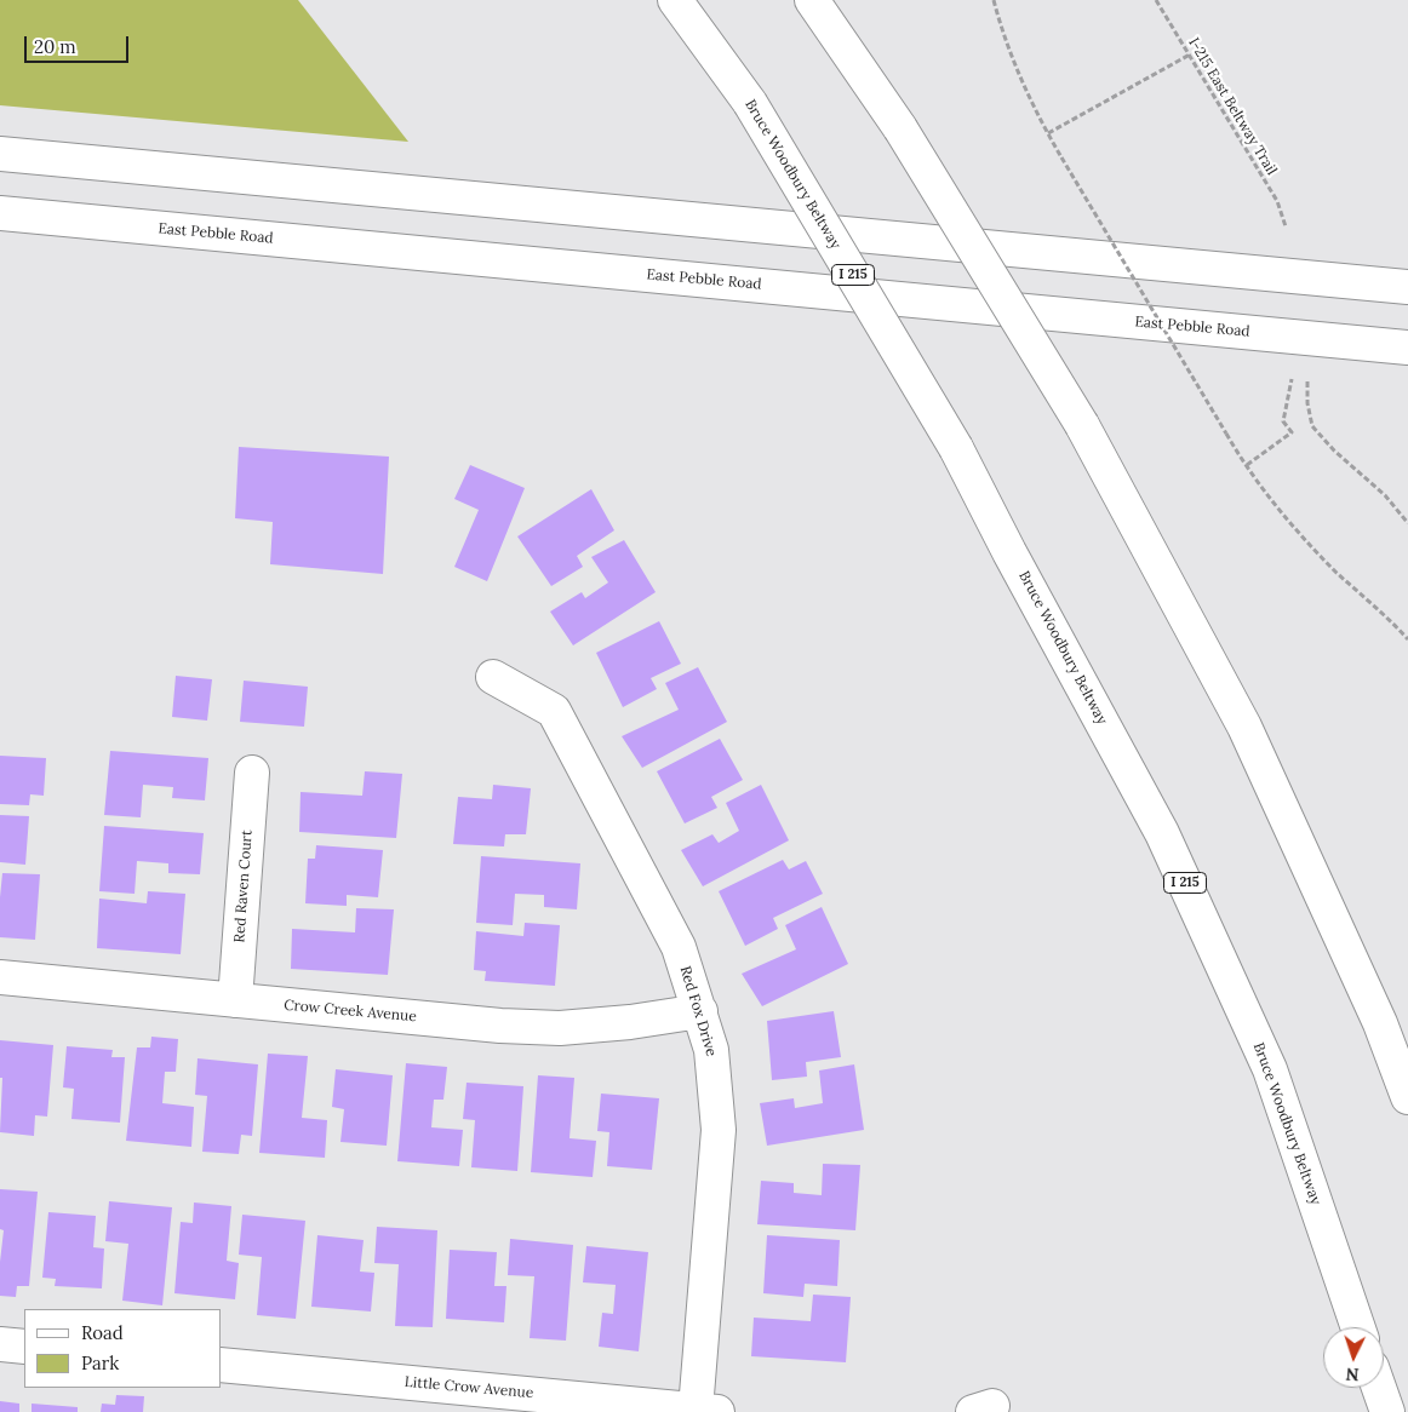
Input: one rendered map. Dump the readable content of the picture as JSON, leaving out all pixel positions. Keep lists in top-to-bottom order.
{
  "streets": {
    "main road": [
      "Bruce Woodbury Beltway",
      "East Pebble Road",
      "I 215",
      "Red Raven Court",
      "Crow Creek Avenue",
      "Red Fox Drive",
      "Little Crow Avenue"
    ],
    "path": ["I-215 East Beltway Trail"]
  },
  "crossings": [
    ["Red Raven Court", "Crow Creek Avenue"],
    ["Crow Creek Avenue", "Red Fox Drive"],
    ["Red Fox Drive", "Little Crow Avenue"]
  ],
  "legend": ["Road", "Park"],
  "scale_bar": "20 m",
  "north": "bottom"
}
